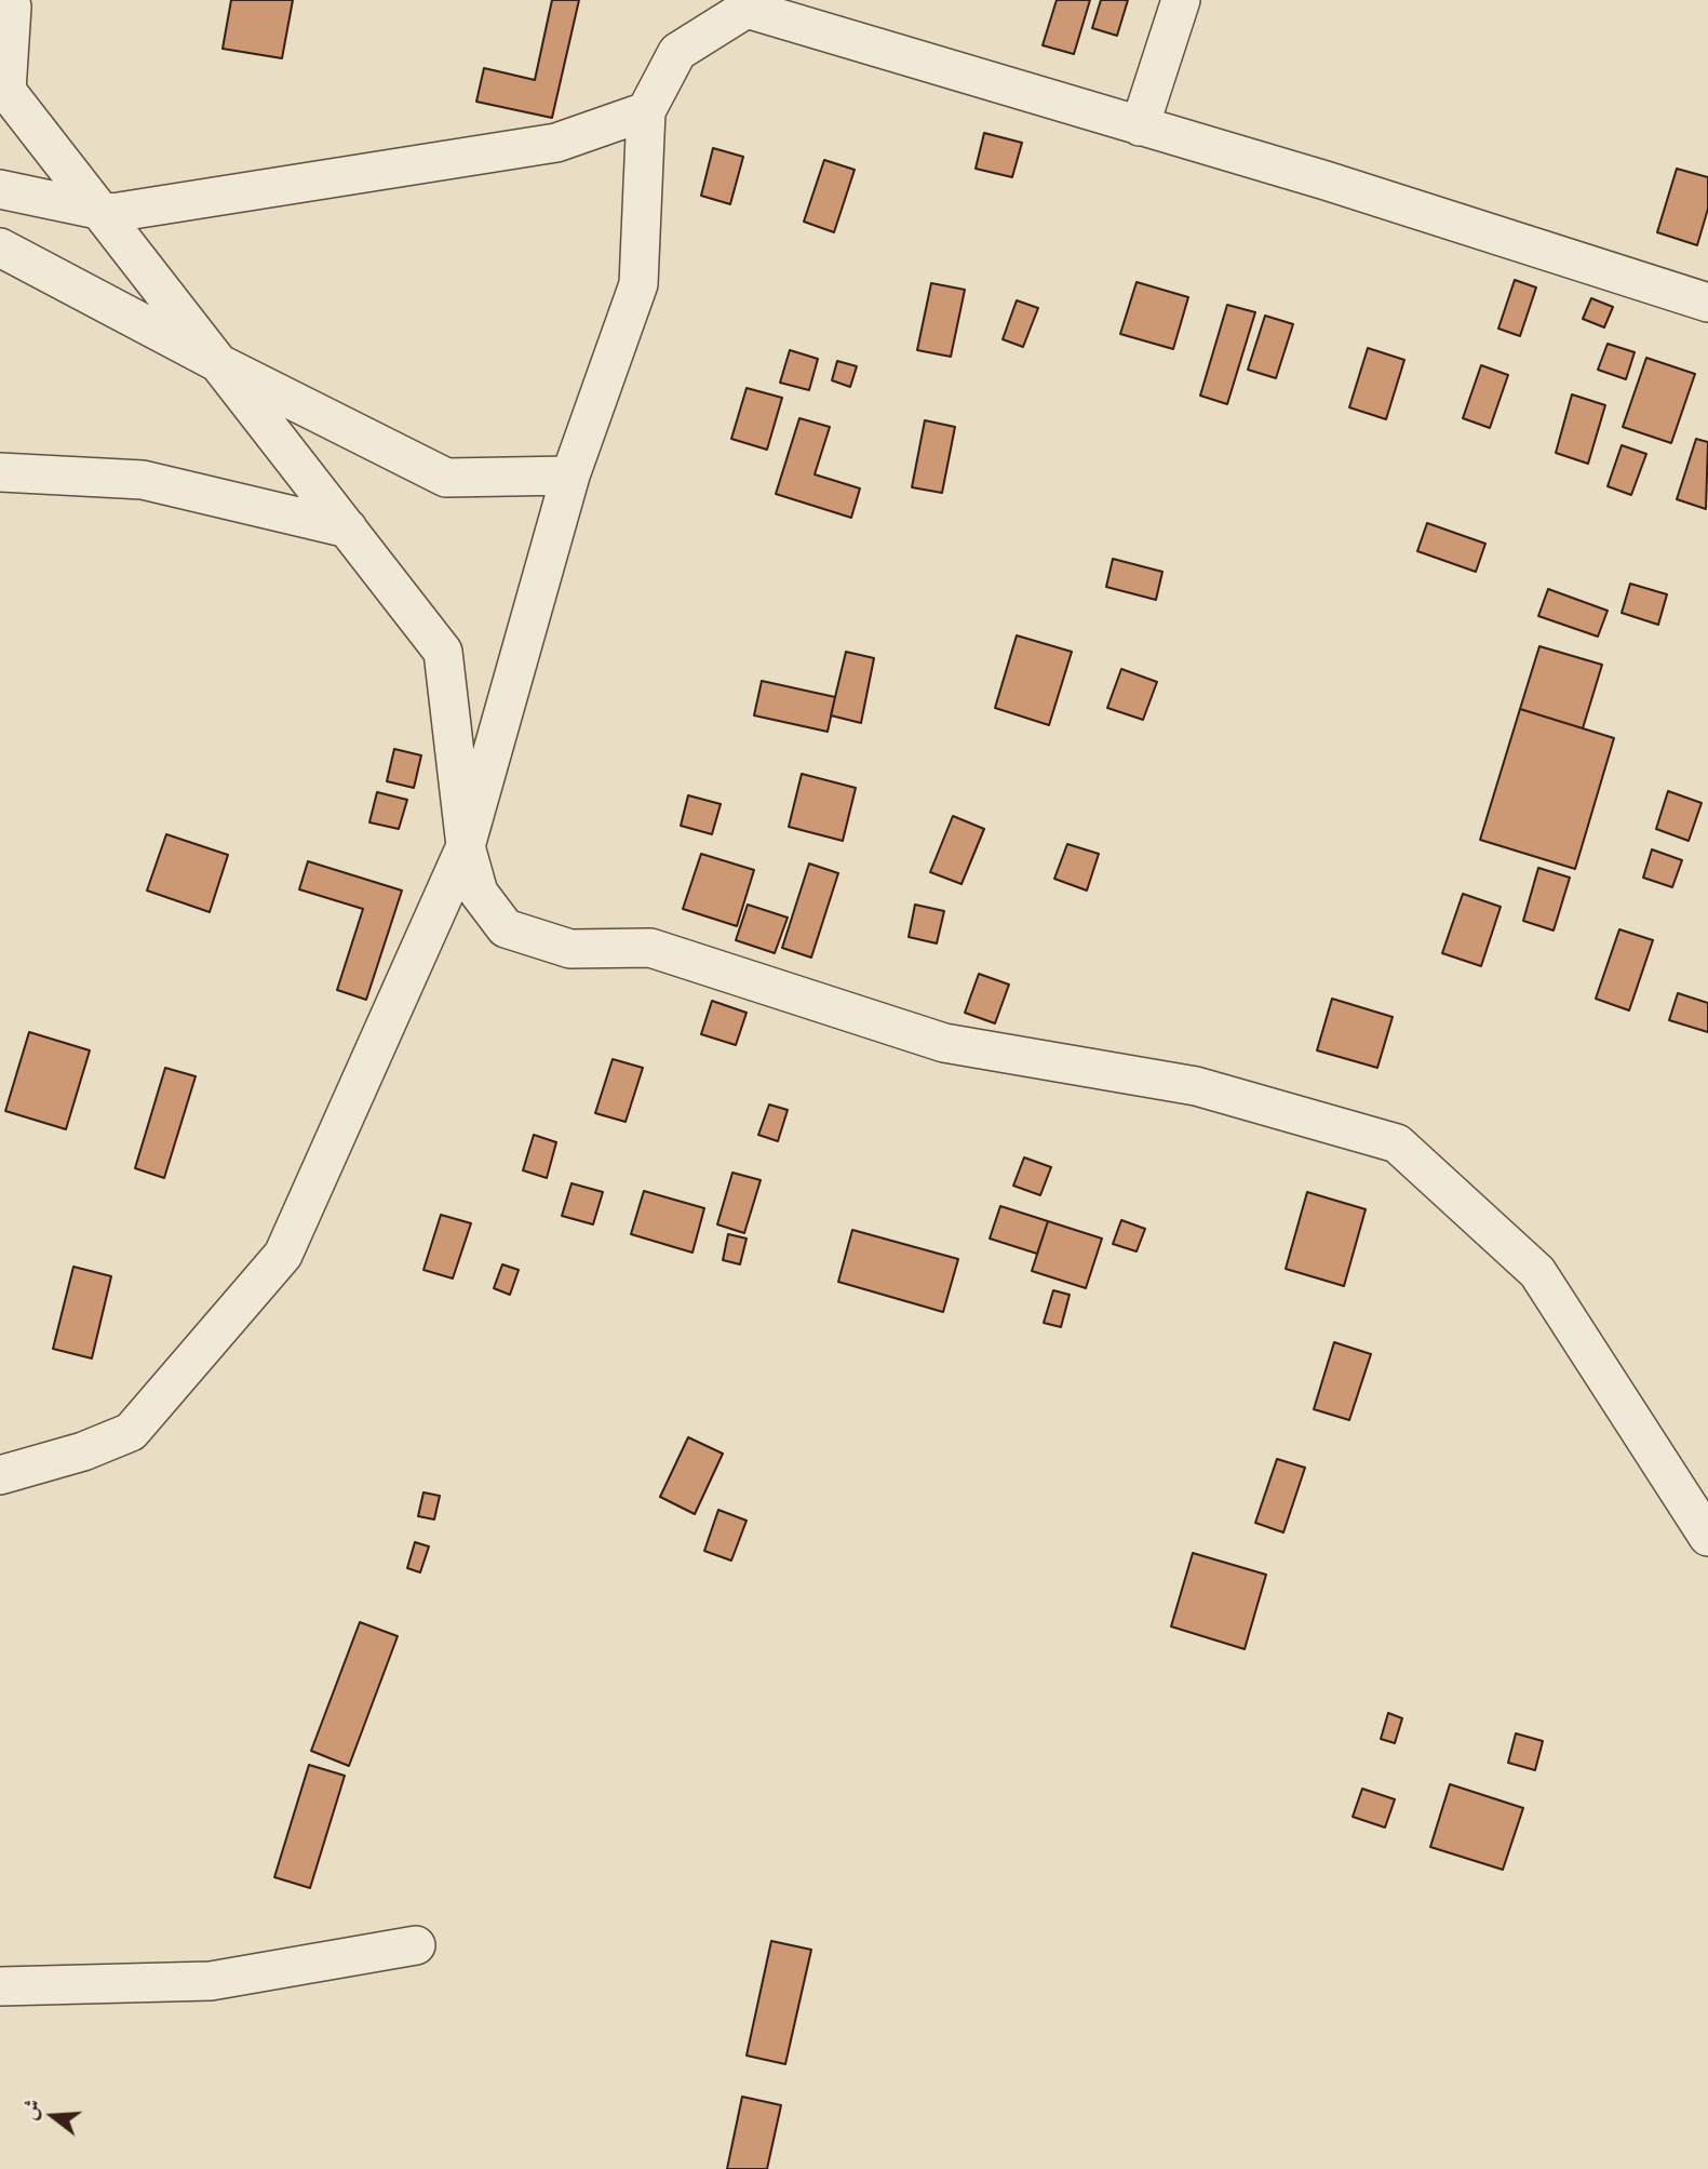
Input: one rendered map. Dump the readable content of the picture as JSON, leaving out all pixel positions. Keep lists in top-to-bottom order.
{
  "north": "left"
}
